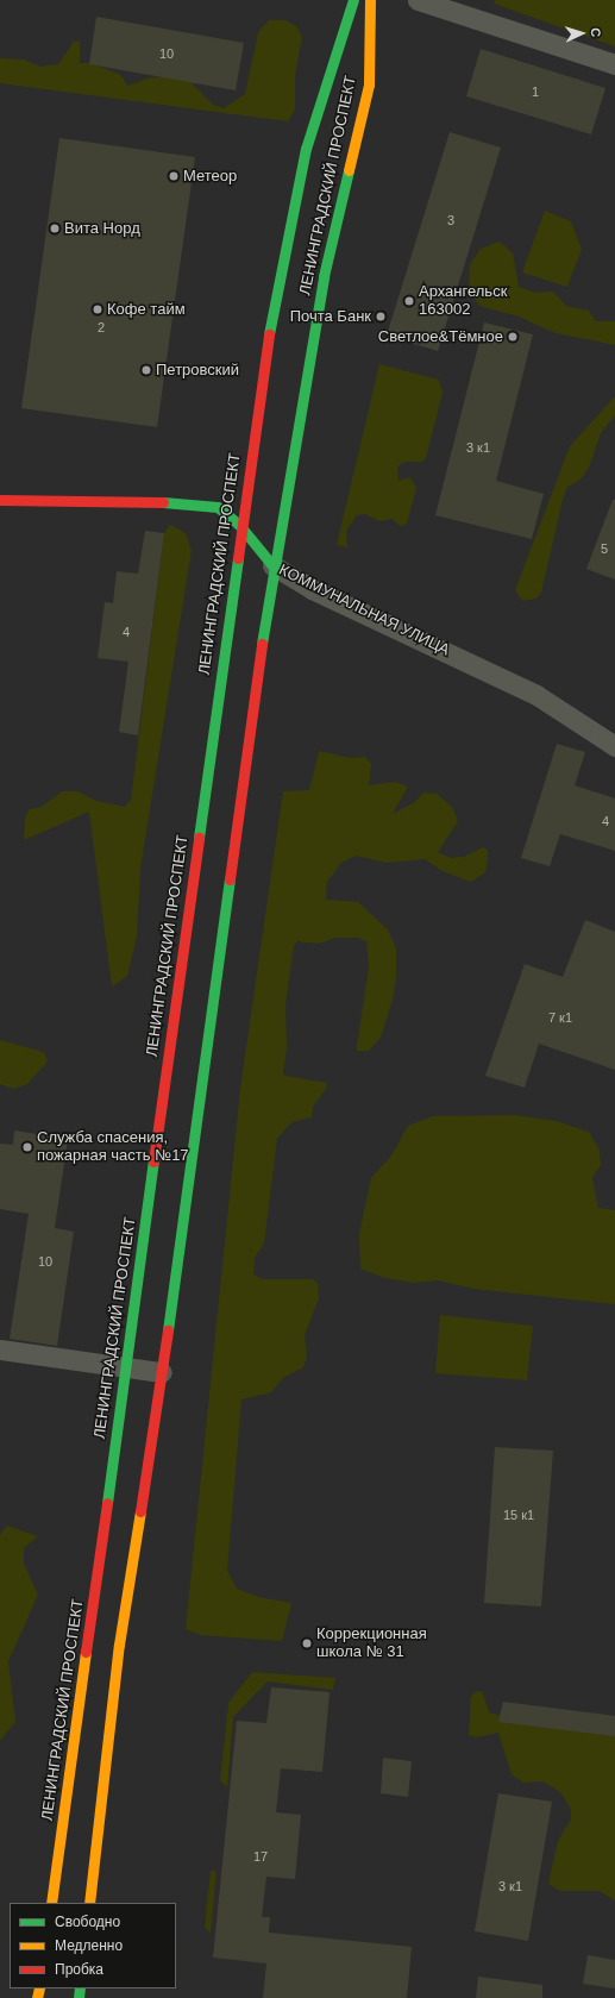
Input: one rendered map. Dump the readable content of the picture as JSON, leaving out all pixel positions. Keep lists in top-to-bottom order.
{
  "streets": {
    "main road": ["ЛЕНИНГРАДСКИЙ ПРОСПЕКТ", "КОММУНАЛЬНАЯ УЛИЦА"]
  },
  "crossings": [
    ["ЛЕНИНГРАДСКИЙ ПРОСПЕКТ", "КОММУНАЛЬНАЯ УЛИЦА"]
  ],
  "places": [
    "Метеор",
    "Вита Норд",
    "Архангельск 163002",
    "Кофе тайм",
    "Почта Банк",
    "Светлое&Тёмное",
    "Петровский",
    "Служба спасения, пожарная часть №17",
    "Коррекционная школа № 31"
  ],
  "house_numbers": [
    "10",
    "1",
    "3",
    "2",
    "3 к1",
    "5",
    "4",
    "4",
    "7 к1",
    "10",
    "15 к1",
    "17",
    "3 к1"
  ],
  "legend": ["Свободно", "Медленно", "Пробка"],
  "north": "right"
}
